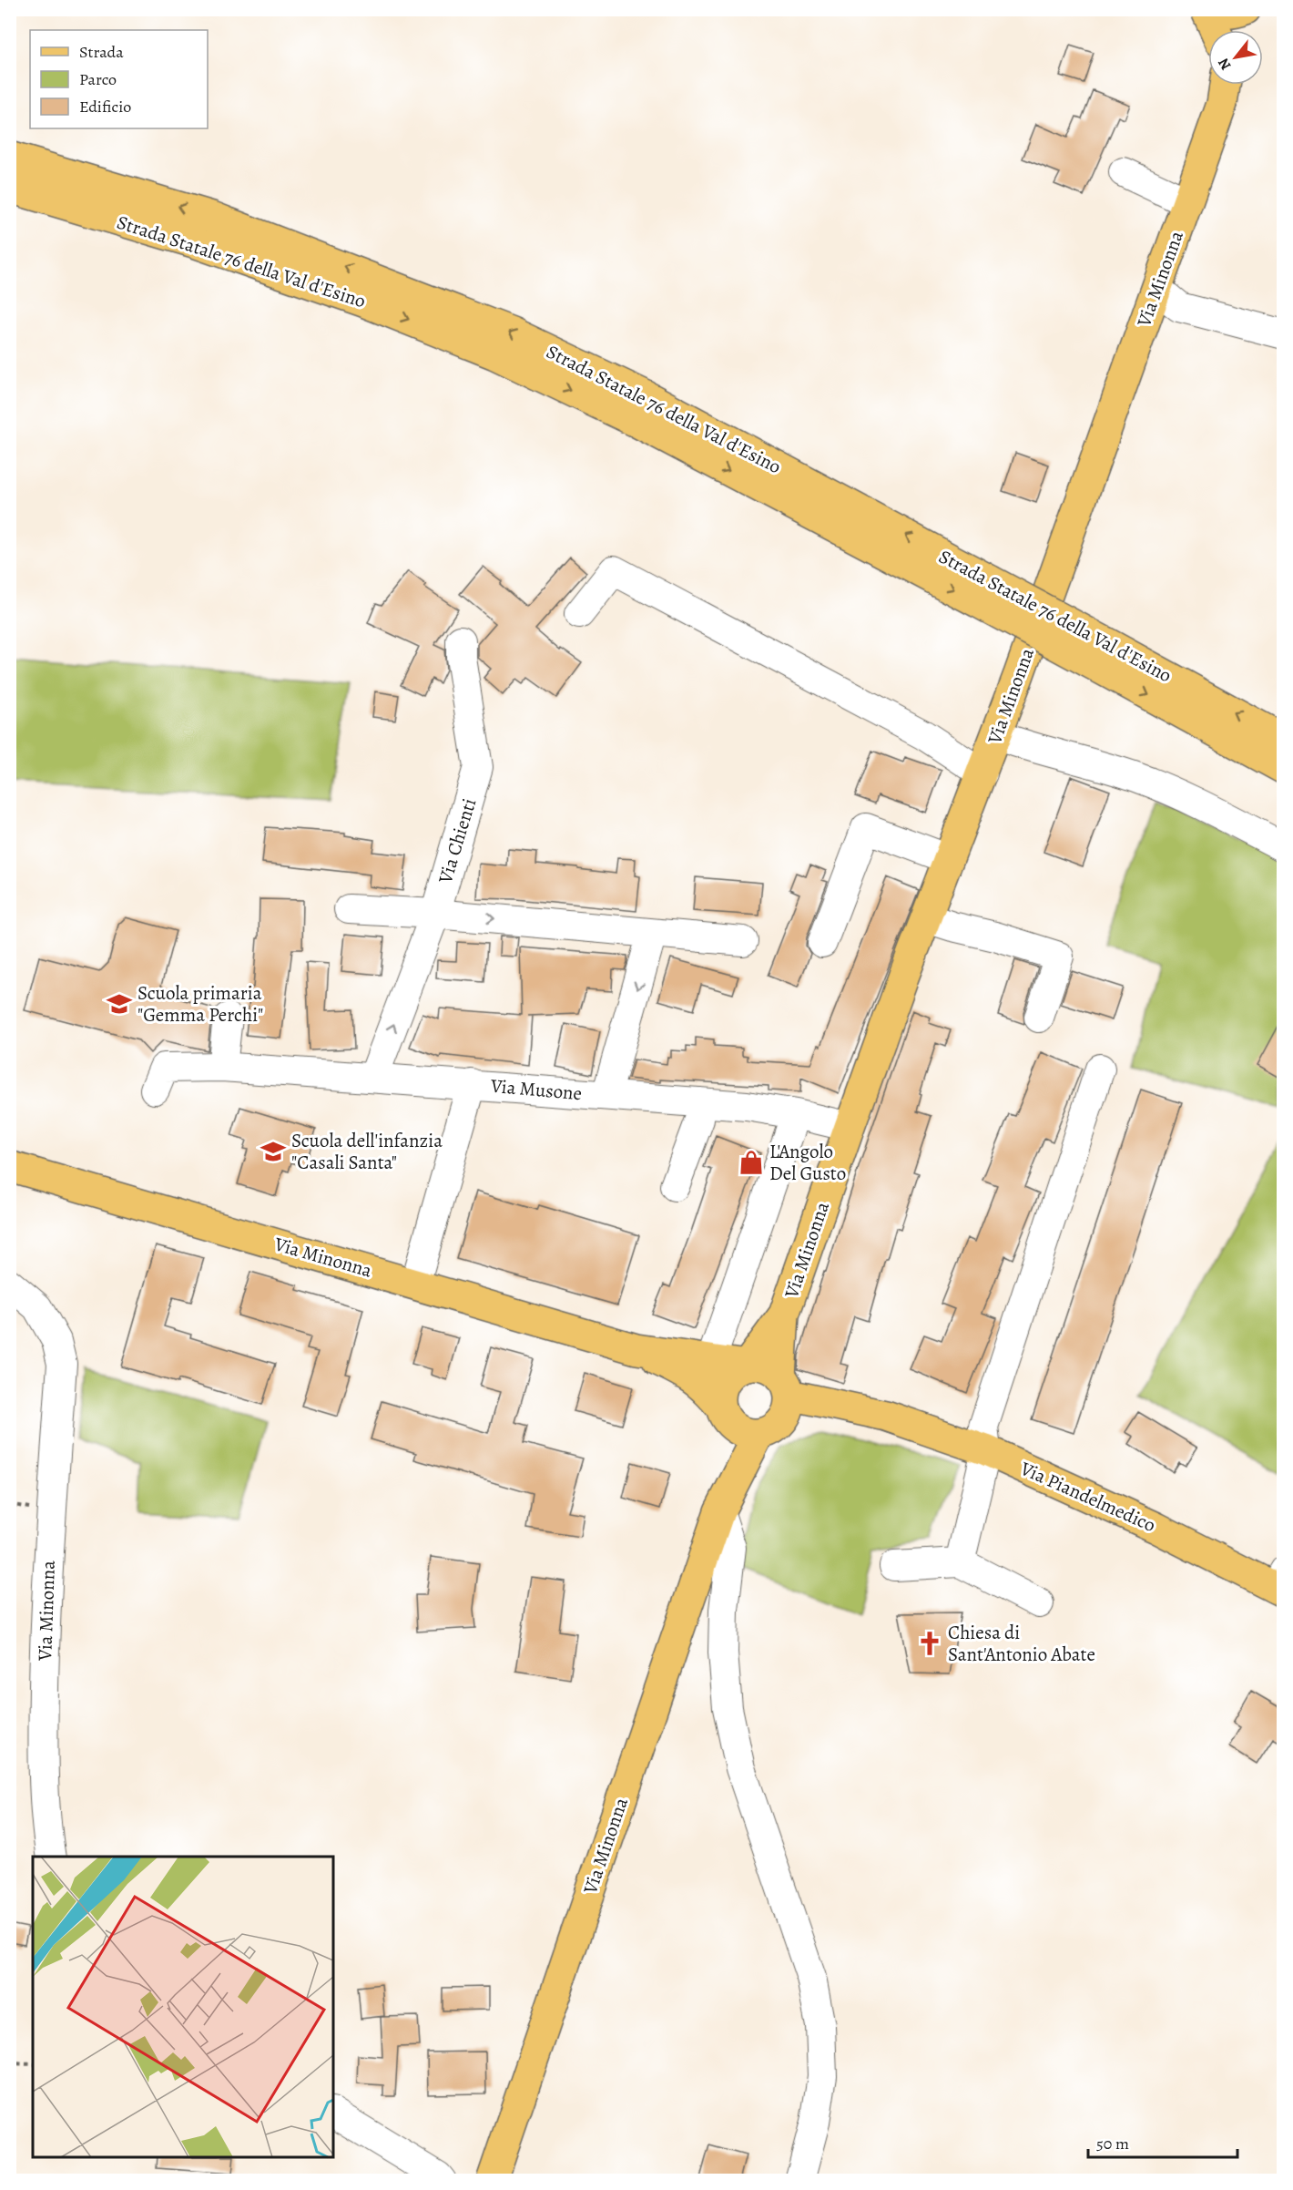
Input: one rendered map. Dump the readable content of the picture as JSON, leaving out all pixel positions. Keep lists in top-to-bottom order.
{
  "streets": {
    "main road": ["Strada Statale 76 della Val d'Esino", "Via Minonna", "Via Piandelmedico"],
    "street": ["Via Chienti", "Via Musone"]
  },
  "crossings": [
    ["Via Minonna", "Via Musone"],
    ["Via Minonna", "Via Piandelmedico"],
    ["Via Chienti", "Via Musone"]
  ],
  "places": {
    "school or university": ["Scuola primaria \"Gemma Perchi\"", "Scuola dell'infanzia \"Casali Santa\""],
    "shop": ["L'Angolo Del Gusto"],
    "church": ["Chiesa di Sant'Antonio Abate"]
  },
  "legend": ["Strada", "Parco", "Edificio"],
  "scale_bar": "50 m",
  "north": "bottom left"
}
